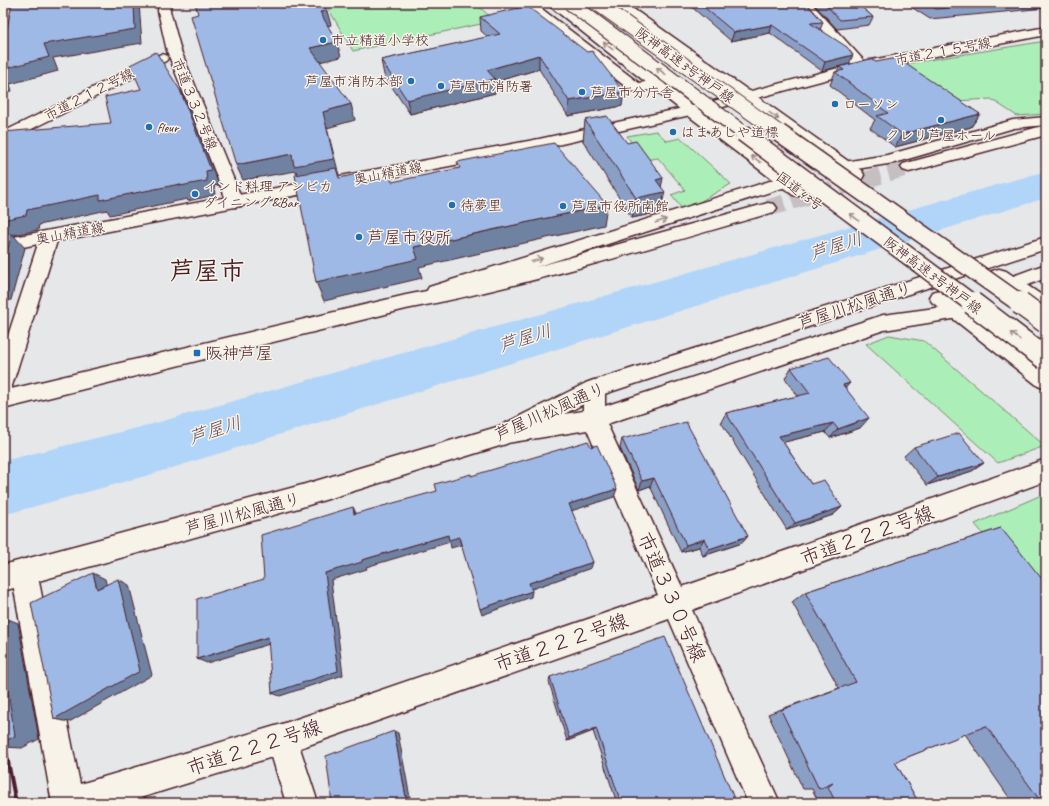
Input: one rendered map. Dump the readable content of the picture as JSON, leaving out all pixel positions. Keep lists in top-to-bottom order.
{
  "streets": {
    "main road": [
      "市道２１５号線",
      "阪神高速3号神戸線",
      "市道２１２号線",
      "市道３３２号線",
      "奥山精道線",
      "国道43号",
      "芦屋川松風通り",
      "市道２２２号線",
      "市道３３０号線"
    ]
  },
  "crossings": [
    ["市道２１５号線", "奥山精道線"],
    ["市道２１２号線", "市道３３２号線"],
    ["市道３３２号線", "奥山精道線"],
    ["奥山精道線", "国道43号"],
    ["芦屋川松風通り", "市道３３０号線"],
    ["市道２２２号線", "市道３３０号線"]
  ],
  "districts": ["芦屋市"],
  "water": ["芦屋川"],
  "places": {
    "other": [
      "市立精道小学校",
      "芦屋市消防本部",
      "芦屋市消防署",
      "芦屋市分庁舎",
      "ローソン",
      "クレリ芦屋ホール",
      "fleur",
      "はまあしや道標",
      "インド料理 アンビカ ダイニング&Bar",
      "待夢里",
      "芦屋市役所南館",
      "芦屋市役所"
    ],
    "transit": ["阪神芦屋"]
  }
}
